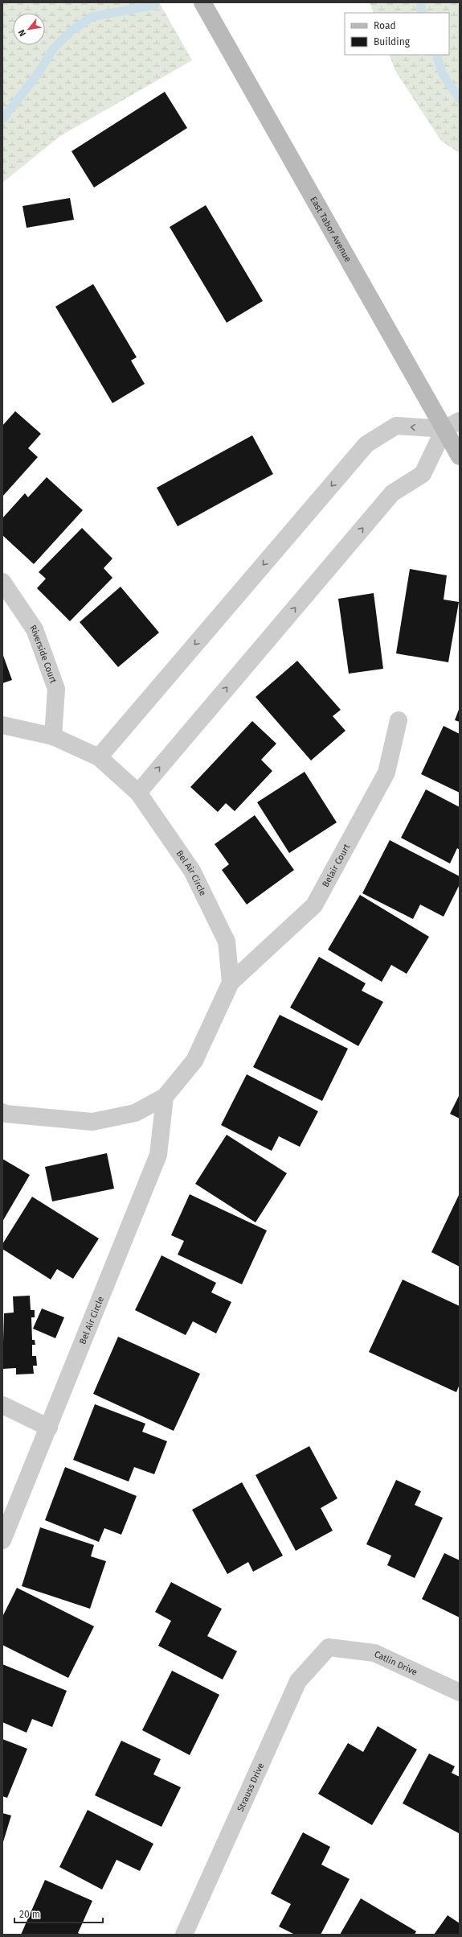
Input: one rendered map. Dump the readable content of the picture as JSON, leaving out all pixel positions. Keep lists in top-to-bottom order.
{
  "streets": {
    "main road": ["East Tabor Avenue"],
    "street": [
      "Riverside Court",
      "Belair Court",
      "Bel Air Circle",
      "Catlin Drive",
      "Strauss Drive"
    ]
  },
  "crossings": [
    ["Riverside Court", "Bel Air Circle"],
    ["Belair Court", "Bel Air Circle"],
    ["Catlin Drive", "Strauss Drive"]
  ],
  "legend": ["Road", "Building"],
  "scale_bar": "20 m",
  "north": "bottom left"
}
